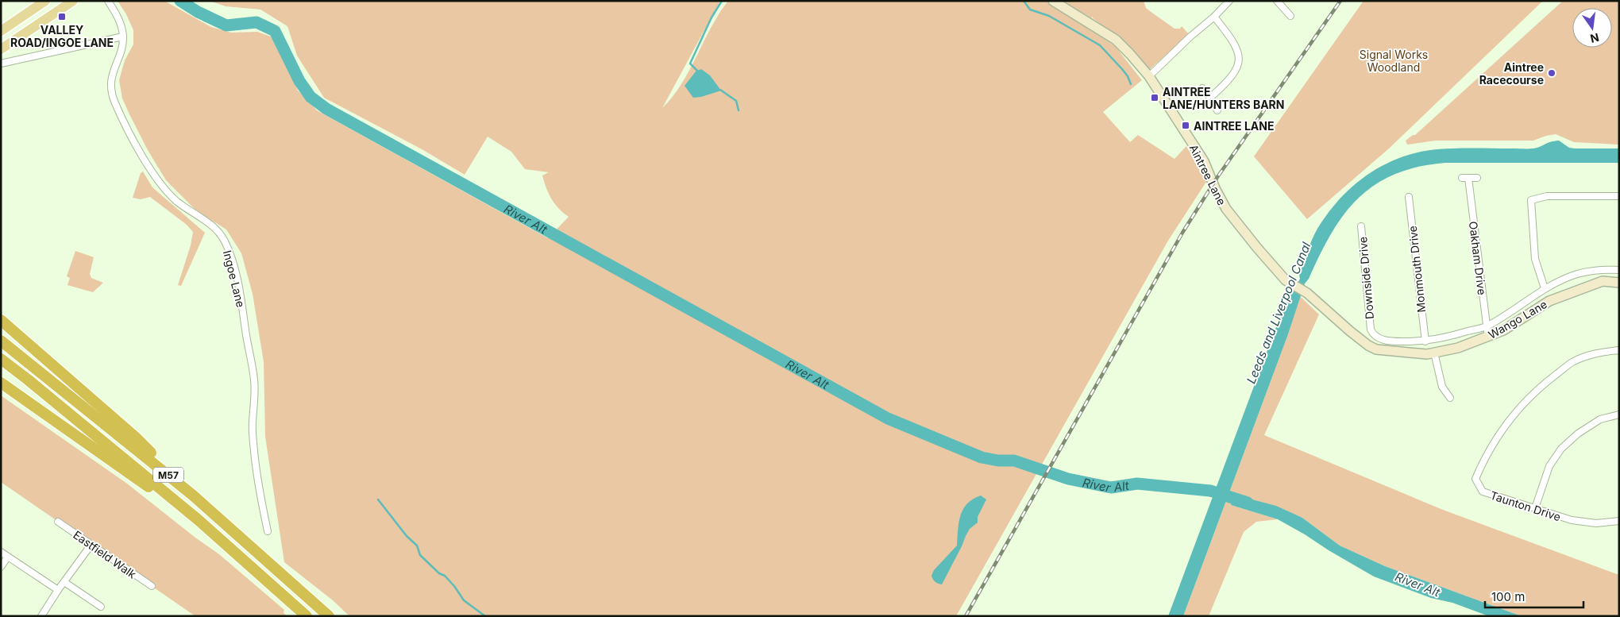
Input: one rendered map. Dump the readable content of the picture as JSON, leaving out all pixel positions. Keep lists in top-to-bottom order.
{
  "streets": {
    "highway": ["M57"],
    "main road": ["Aintree Lane", "Wango Lane"],
    "street": [
      "Oakham Drive",
      "Monmouth Drive",
      "Downside Drive",
      "Ingoe Lane",
      "Taunton Drive",
      "Eastfield Walk"
    ]
  },
  "crossings": [
    ["Aintree Lane", "Wango Lane"],
    ["Oakham Drive", "Wango Lane"],
    ["Monmouth Drive", "Wango Lane"],
    ["Downside Drive", "Wango Lane"]
  ],
  "water": ["River Alt", "Leeds and Liverpool Canal"],
  "parks": ["Signal Works Woodland"],
  "places": {
    "transit": ["VALLEY ROAD/INGOE LANE", "AINTREE LANE/HUNTERS BARN", "AINTREE LANE"],
    "other": ["Aintree Racecourse"]
  },
  "scale_bar": "100 m",
  "north": "bottom"
}
